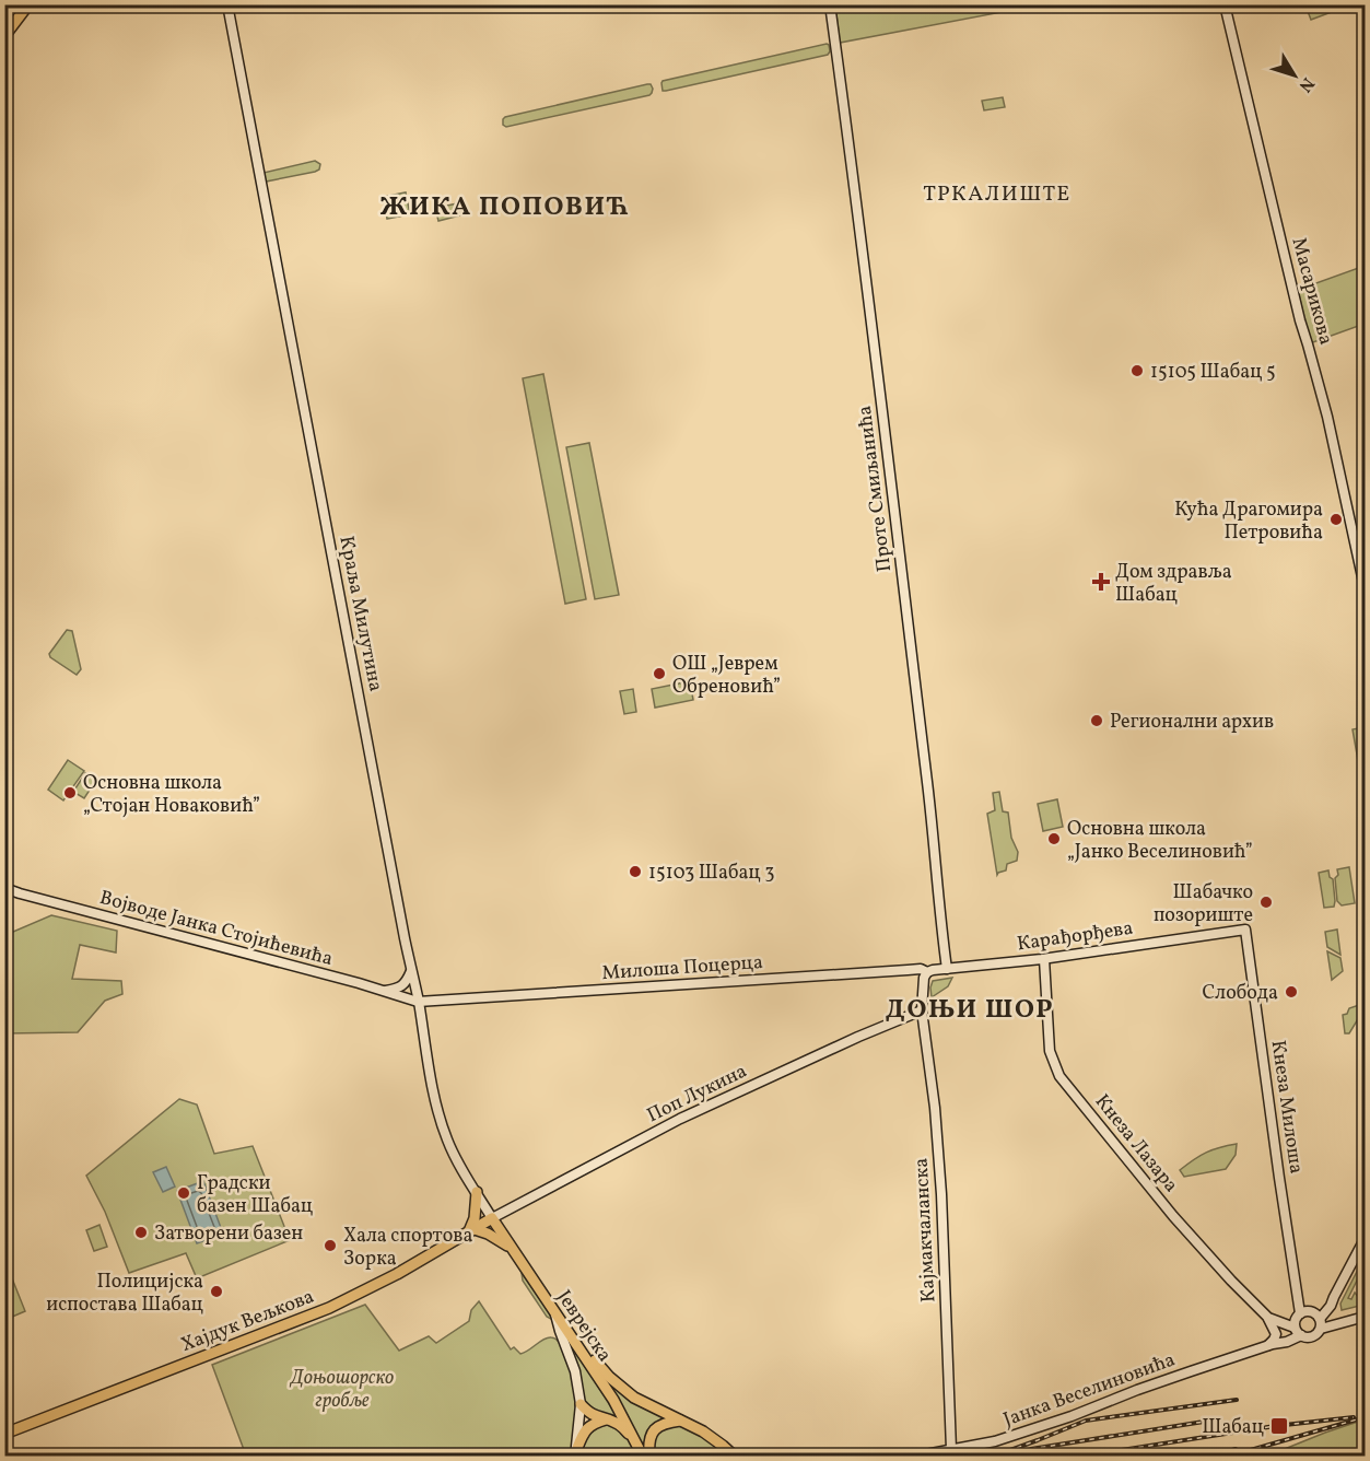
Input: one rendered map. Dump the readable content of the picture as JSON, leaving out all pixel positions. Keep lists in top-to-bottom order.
{
  "streets": {
    "main road": ["Хајдук Вељкова", "Јеврејска"],
    "street": [
      "Масарикова",
      "Проте Смиљанића",
      "Краља Милутина",
      "Војводе Јанка Стојићевића",
      "Карађорђева",
      "Милоша Поцерца",
      "Поп Лукина",
      "Кнеза Милоша",
      "Кнеза Лазара",
      "Кајмакчаланска",
      "Јанка Веселиновића"
    ]
  },
  "crossings": [
    ["Проте Смиљанића", "Карађорђева"],
    ["Проте Смиљанића", "Милоша Поцерца"],
    ["Краља Милутина", "Војводе Јанка Стојићевића"],
    ["Краља Милутина", "Милоша Поцерца"],
    ["Краља Милутина", "Поп Лукина"],
    ["Краља Милутина", "Хајдук Вељкова"],
    ["Краља Милутина", "Јеврејска"],
    ["Војводе Јанка Стојићевића", "Милоша Поцерца"],
    ["Карађорђева", "Милоша Поцерца"],
    ["Карађорђева", "Кнеза Милоша"],
    ["Карађорђева", "Кнеза Лазара"],
    ["Милоша Поцерца", "Кајмакчаланска"],
    ["Поп Лукина", "Кајмакчаланска"],
    ["Поп Лукина", "Хајдук Вељкова"],
    ["Поп Лукина", "Јеврејска"],
    ["Кнеза Милоша", "Јанка Веселиновића"],
    ["Кајмакчаланска", "Јанка Веселиновића"],
    ["Хајдук Вељкова", "Јеврејска"]
  ],
  "districts": ["ТРКАЛИШТЕ", "ЖИКА ПОПОВИЋ", "ДОЊИ ШОР"],
  "parks": ["Доњошорско гробље"],
  "places": {
    "other": [
      "15105 Шабац 5",
      "Кућа Драгомира Петровића",
      "ОШ „Јеврем Обреновић”",
      "Регионални архив",
      "Основна школа „Стојан Новаковић”",
      "Основна школа „Јанко Веселиновић”",
      "15103 Шабац 3",
      "Шабачко позориште",
      "Слобода",
      "Градски базен Шабац",
      "Затворени базен",
      "Хала спортова Зорка",
      "Полицијска испостава Шабац"
    ],
    "health": ["Дом здравља Шабац"],
    "transit": ["Шабац"]
  },
  "north": "bottom right"
}
